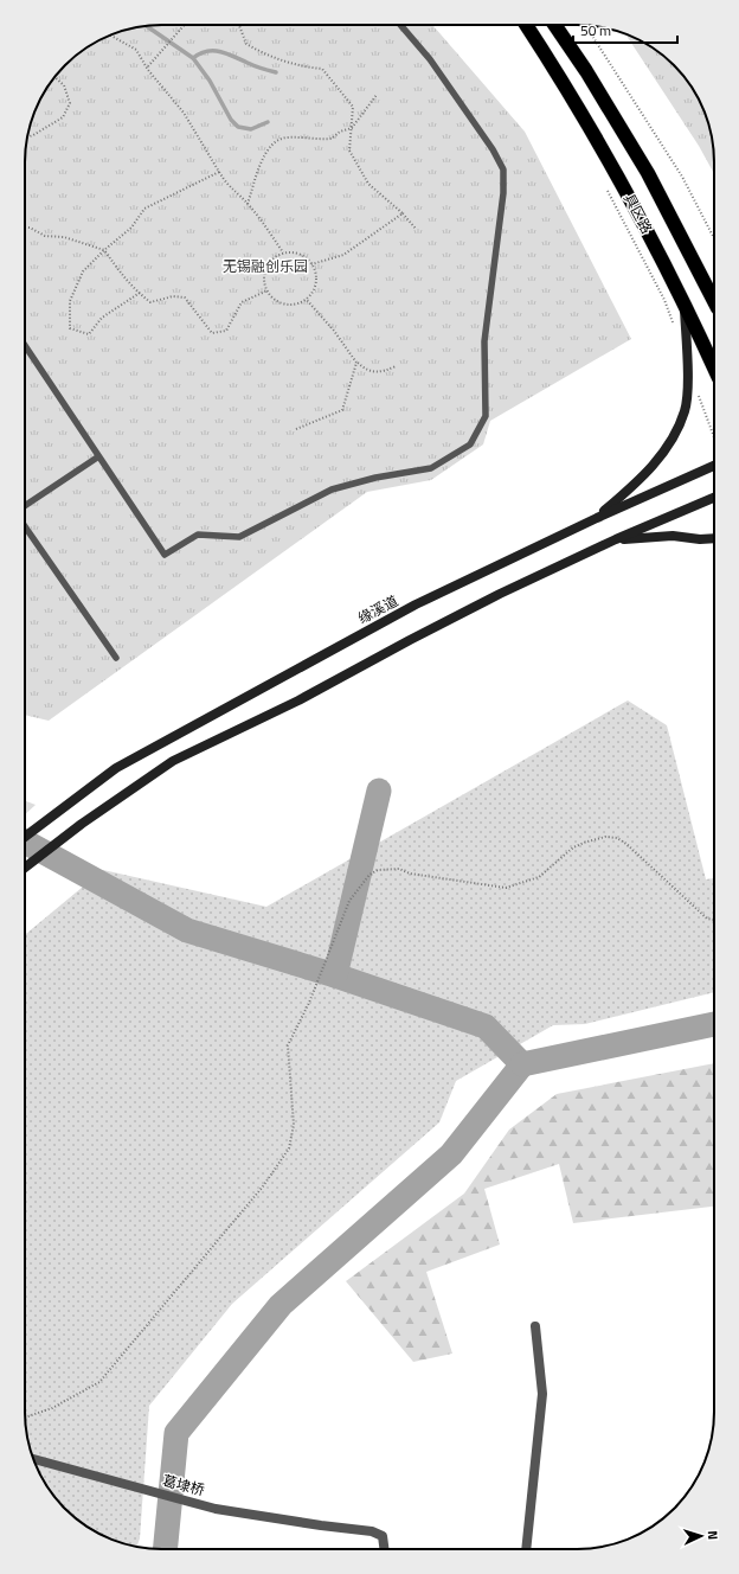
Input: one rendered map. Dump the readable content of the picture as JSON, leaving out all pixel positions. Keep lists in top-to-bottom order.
{
  "streets": {
    "highway": ["具区路"],
    "main road": ["缘溪道"],
    "street": ["葛埭桥"]
  },
  "parks": ["无锡融创乐园"],
  "scale_bar": "50 m",
  "north": "right"
}
